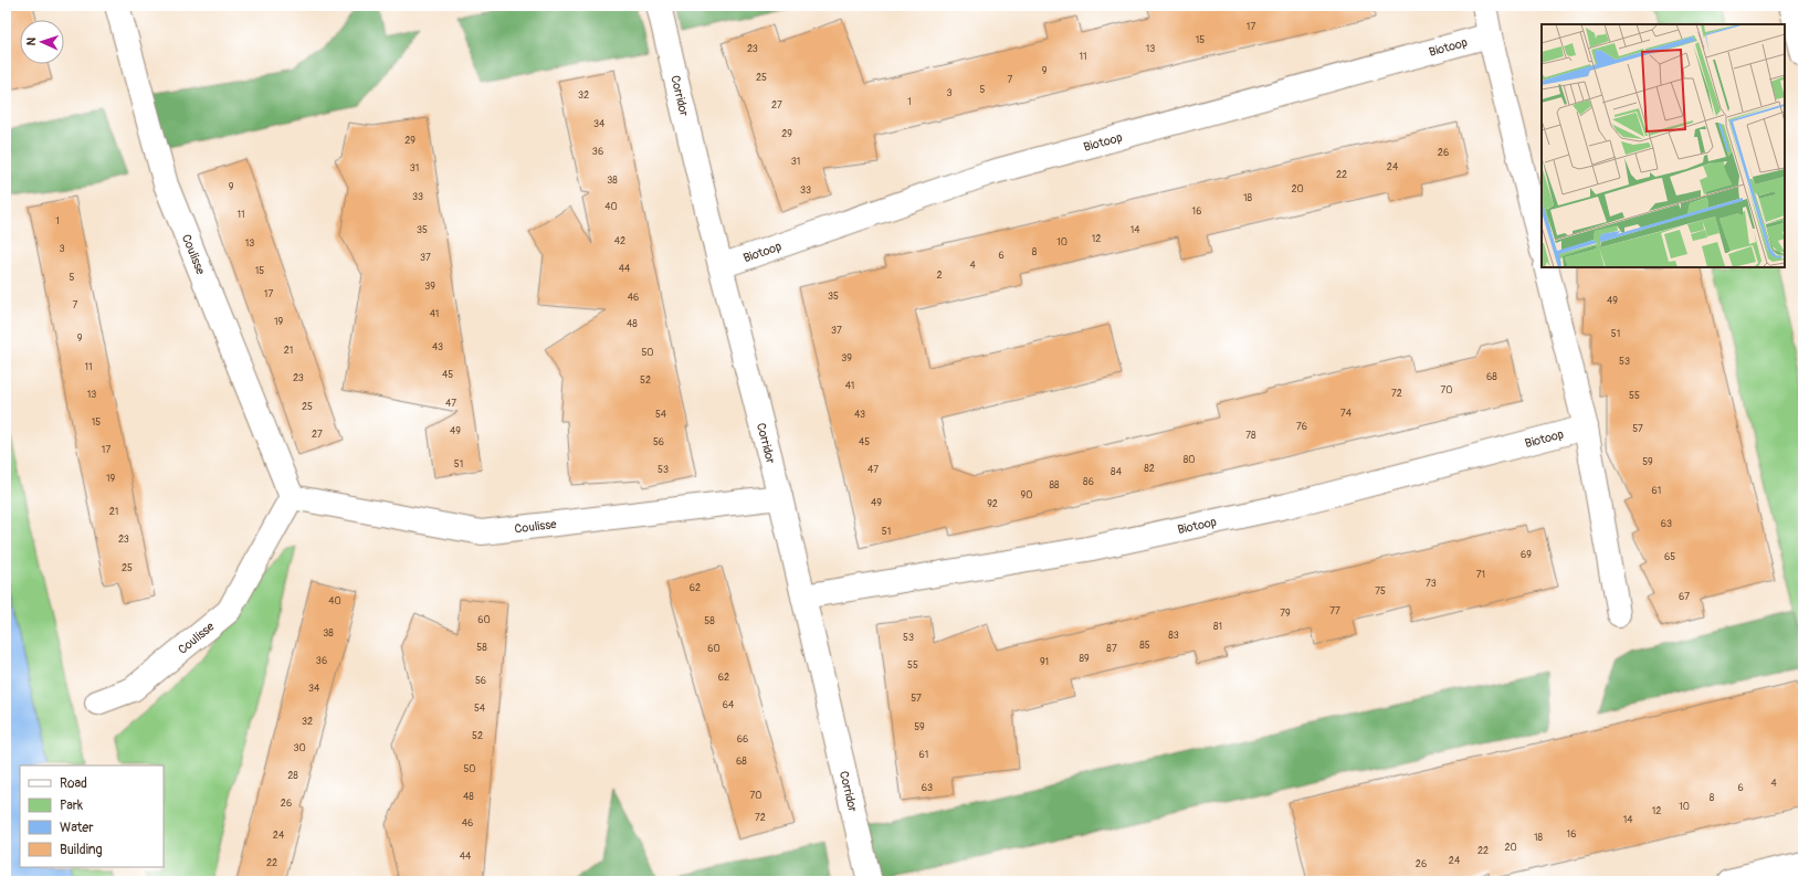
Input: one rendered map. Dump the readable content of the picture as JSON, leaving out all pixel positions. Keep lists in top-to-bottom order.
{
  "streets": {
    "street": ["Biotoop", "Corridor", "Coulisse"]
  },
  "crossings": [
    ["Biotoop", "Corridor"],
    ["Corridor", "Coulisse"]
  ],
  "house_numbers": [
    "17",
    "15",
    "23",
    "13",
    "11",
    "9",
    "25",
    "7",
    "5",
    "3",
    "32",
    "1",
    "27",
    "34",
    "29",
    "29",
    "36",
    "26",
    "31",
    "24",
    "31",
    "22",
    "38",
    "9",
    "20",
    "33",
    "33",
    "18",
    "40",
    "16",
    "11",
    "1",
    "35",
    "14",
    "12",
    "42",
    "10",
    "13",
    "3",
    "8",
    "6",
    "37",
    "4",
    "44",
    "15",
    "2",
    "5",
    "39",
    "17",
    "35",
    "46",
    "49",
    "7",
    "41",
    "19",
    "48",
    "37",
    "51",
    "9",
    "43",
    "21",
    "50",
    "39",
    "53",
    "11",
    "45",
    "68",
    "23",
    "52",
    "41",
    "70",
    "72",
    "13",
    "55",
    "47",
    "25",
    "74",
    "54",
    "43",
    "15",
    "76",
    "57",
    "49",
    "27",
    "78",
    "56",
    "45",
    "17",
    "80",
    "59",
    "51",
    "82",
    "53",
    "47",
    "84",
    "19",
    "86",
    "88",
    "61",
    "90",
    "49",
    "92",
    "21",
    "63",
    "51",
    "23",
    "69",
    "65",
    "25",
    "71",
    "73",
    "62",
    "75",
    "67",
    "40",
    "77",
    "79",
    "60",
    "58",
    "81",
    "38",
    "83",
    "53",
    "85",
    "58",
    "60",
    "87",
    "89",
    "36",
    "91",
    "55",
    "62",
    "56",
    "34",
    "57",
    "64",
    "54",
    "32",
    "59",
    "52",
    "66",
    "30",
    "61",
    "68",
    "50",
    "28",
    "4",
    "63",
    "6",
    "70",
    "48",
    "8",
    "26",
    "10",
    "12",
    "72",
    "14",
    "46",
    "16",
    "24",
    "18",
    "20",
    "22",
    "44",
    "24",
    "22",
    "26"
  ],
  "legend": [
    "Road",
    "Park",
    "Water",
    "Building"
  ],
  "north": "left"
}
